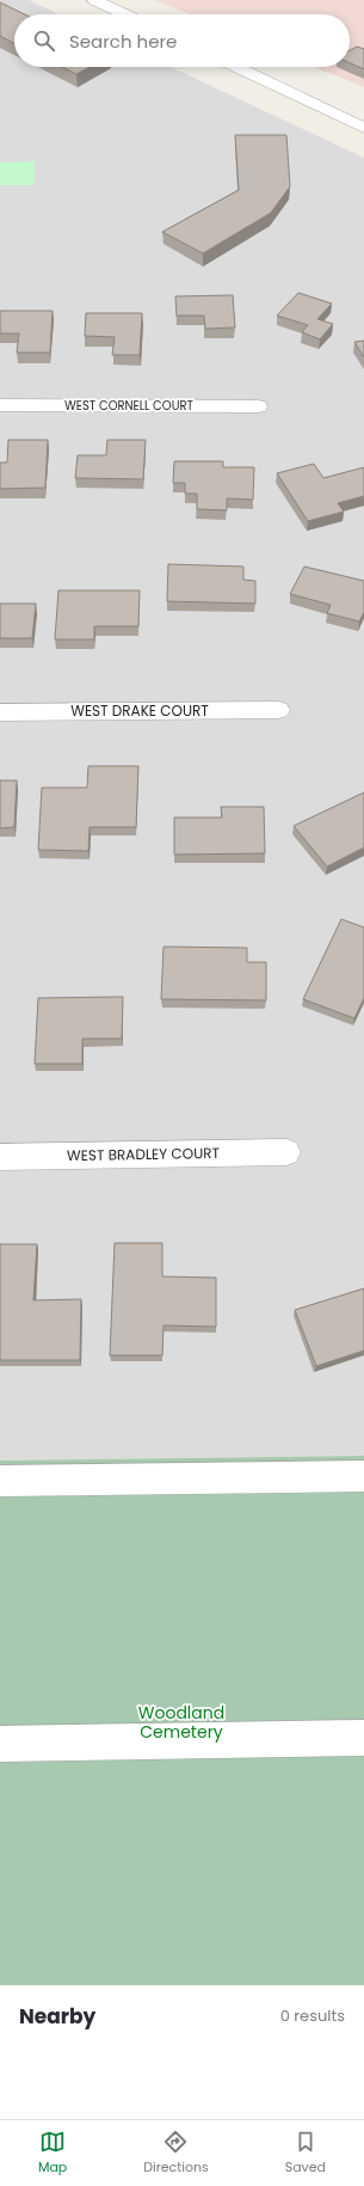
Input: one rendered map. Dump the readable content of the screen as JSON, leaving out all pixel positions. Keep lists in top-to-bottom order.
{
  "streets": {
    "street": ["WEST CORNELL COURT", "WEST DRAKE COURT", "WEST BRADLEY COURT"]
  },
  "parks": ["Woodland Cemetery"],
  "page": {
    "search": "Search here",
    "heading": ["Nearby", "0 results"],
    "nav": ["Map", "Directions", "Saved"]
  }
}
